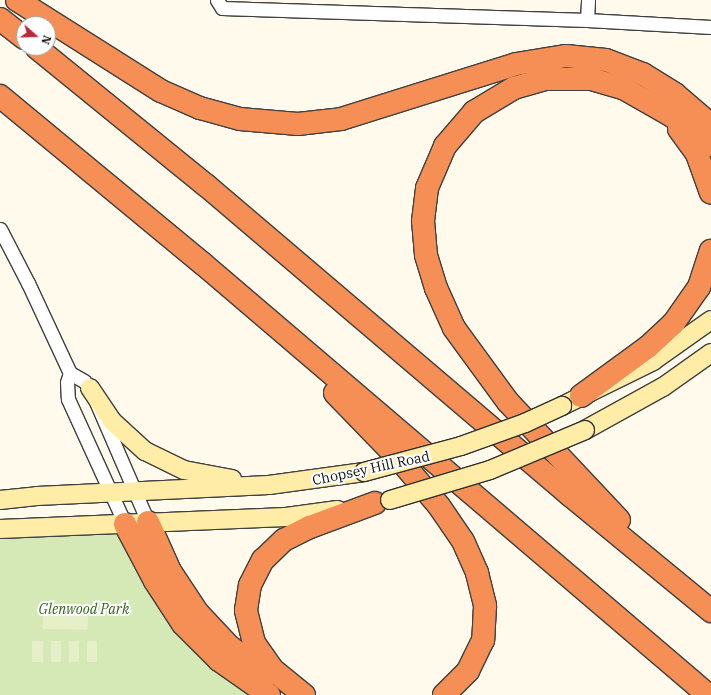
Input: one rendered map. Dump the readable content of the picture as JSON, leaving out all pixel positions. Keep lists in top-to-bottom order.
{
  "streets": {
    "main road": ["Chopsey Hill Road"]
  },
  "parks": ["Glenwood Park"],
  "north": "right"
}
